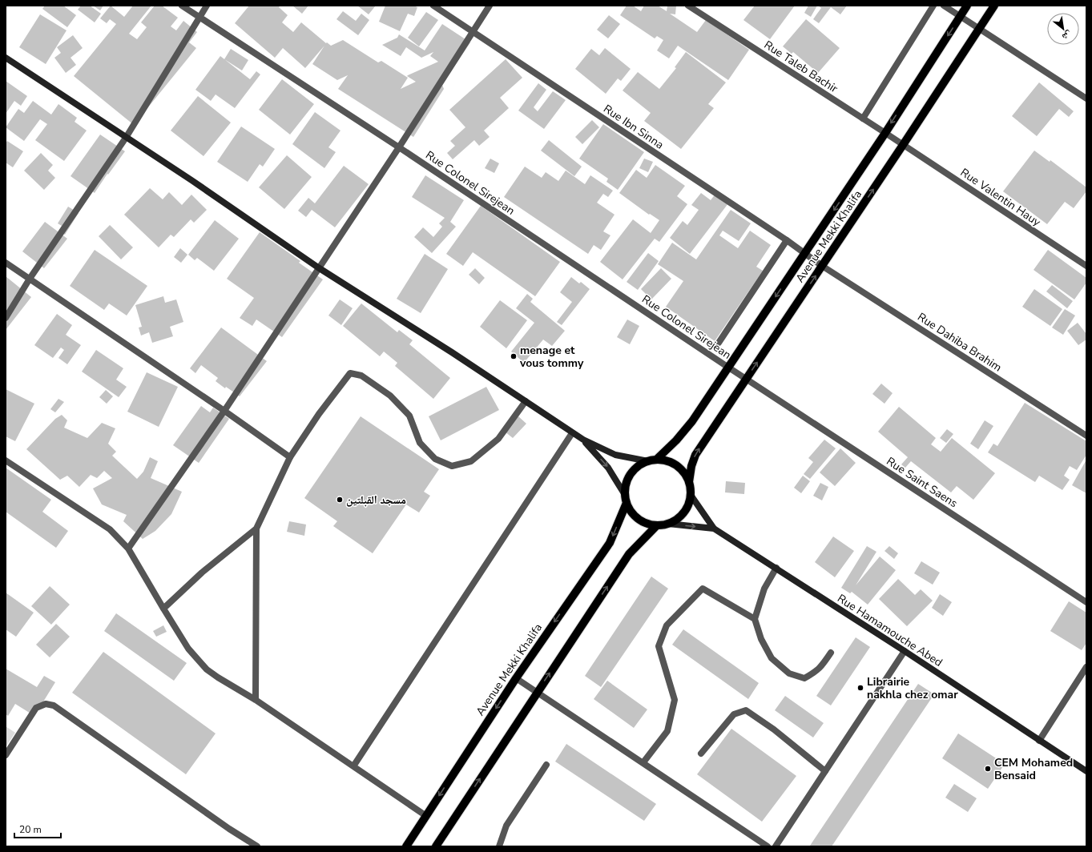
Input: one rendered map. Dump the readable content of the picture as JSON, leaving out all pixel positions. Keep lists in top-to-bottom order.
{
  "streets": {
    "main road": ["Avenue Mekki Khalifa", "Rue Hamamouche Abed"],
    "street": [
      "Rue Taleb Bachir",
      "Rue Ibn Sinna",
      "Rue Colonel Sirejean",
      "Rue Valentin Hauy",
      "Rue Dahiba Brahim",
      "Rue Saint Saens"
    ]
  },
  "crossings": [
    ["Rue Taleb Bachir", "Rue Valentin Hauy"],
    ["Rue Taleb Bachir", "Avenue Mekki Khalifa"],
    ["Rue Ibn Sinna", "Avenue Mekki Khalifa"],
    ["Rue Ibn Sinna", "Rue Dahiba Brahim"],
    ["Rue Colonel Sirejean", "Avenue Mekki Khalifa"],
    ["Rue Colonel Sirejean", "Rue Saint Saens"],
    ["Rue Valentin Hauy", "Avenue Mekki Khalifa"],
    ["Avenue Mekki Khalifa", "Rue Dahiba Brahim"],
    ["Avenue Mekki Khalifa", "Rue Saint Saens"]
  ],
  "places": [
    "menage et vous tommy",
    "مسجد القبلتين",
    "Librairie nakhla chez omar",
    "CEM Mohamed Bensaid"
  ],
  "scale_bar": "20 m",
  "north": "bottom right"
}
